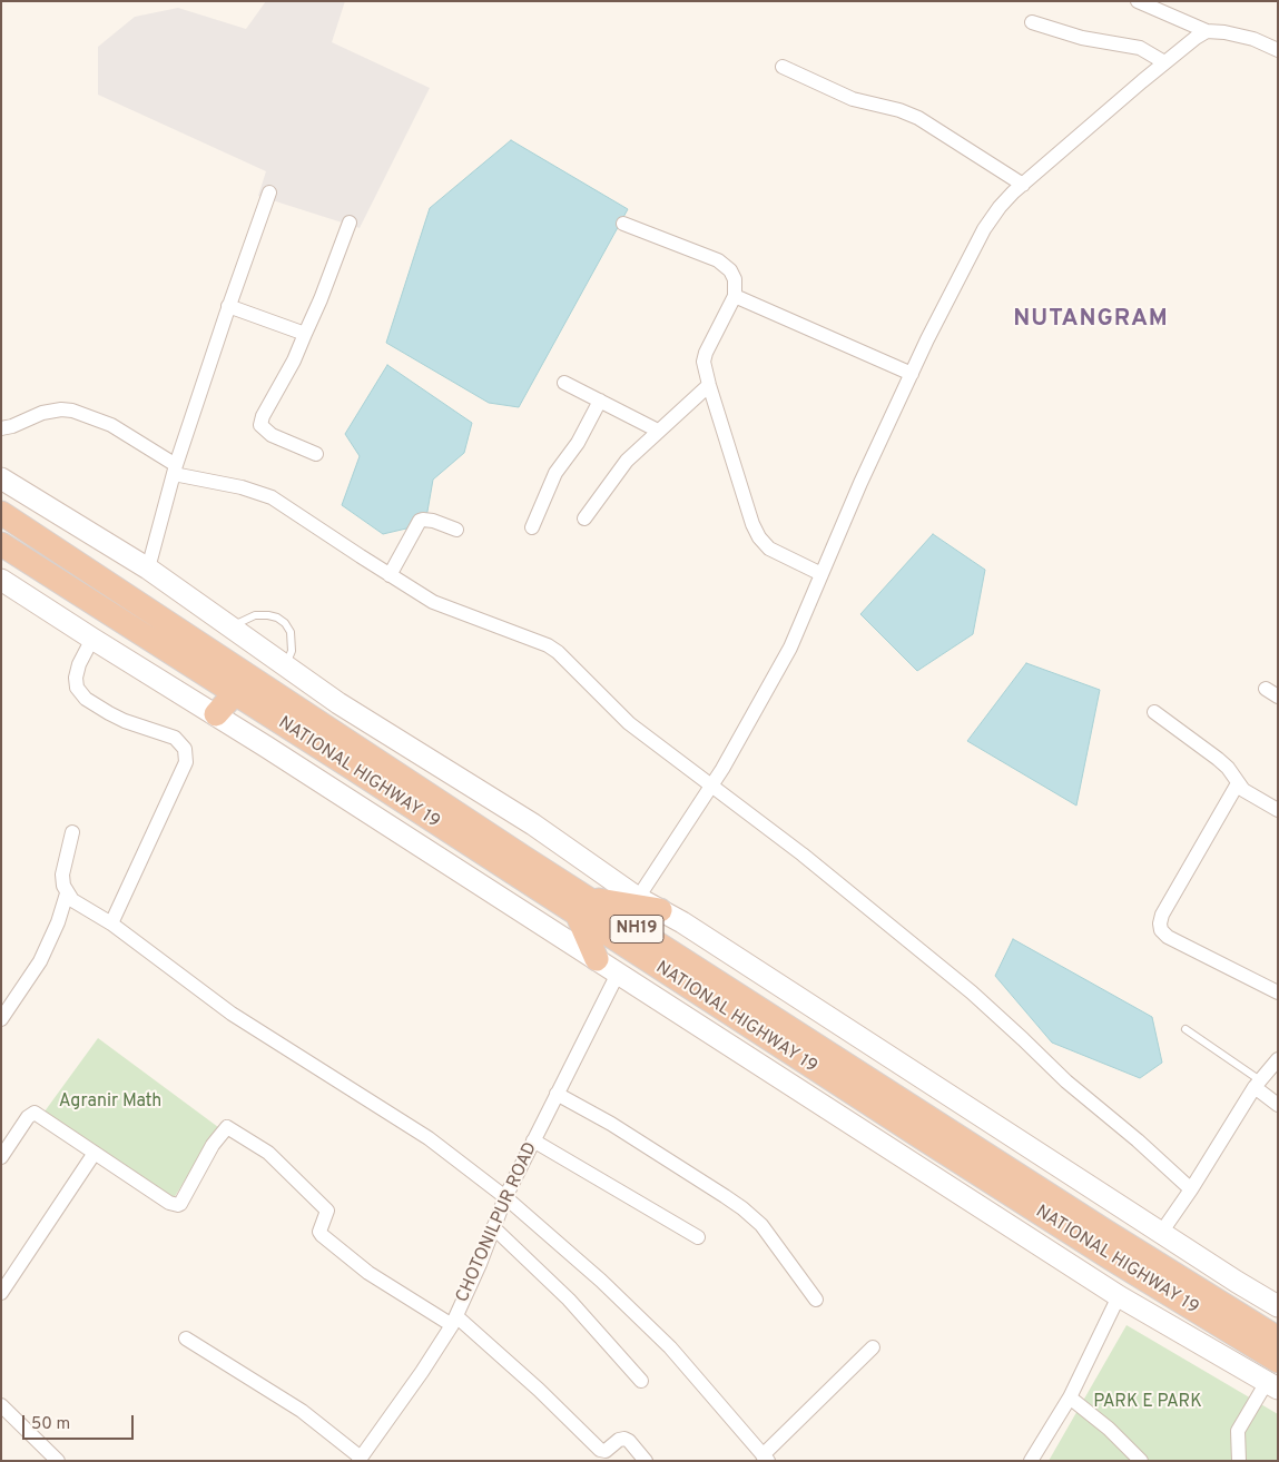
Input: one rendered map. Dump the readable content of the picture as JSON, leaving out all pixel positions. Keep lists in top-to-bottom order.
{
  "streets": {
    "highway": ["NATIONAL HIGHWAY 19", "NH19"],
    "street": ["CHOTONILPUR ROAD"]
  },
  "crossings": [
    ["NATIONAL HIGHWAY 19", "NH19"]
  ],
  "districts": ["NUTANGRAM"],
  "parks": ["Agranir Math", "PARK E PARK"],
  "scale_bar": "50 m"
}
